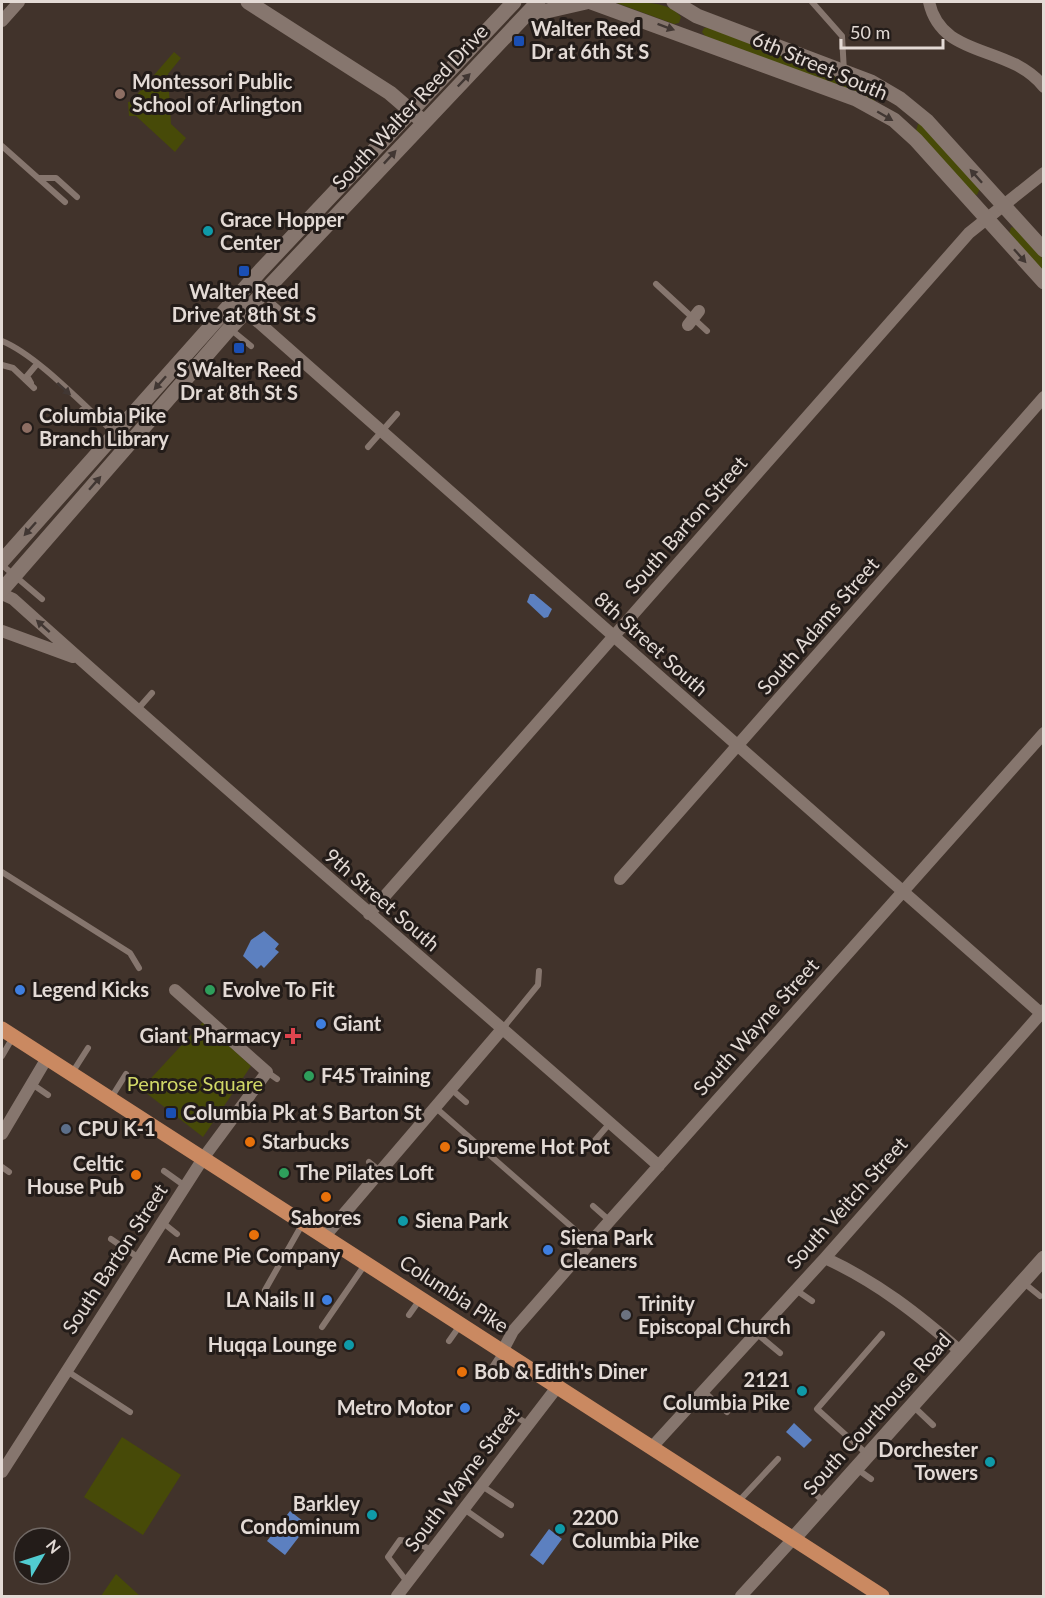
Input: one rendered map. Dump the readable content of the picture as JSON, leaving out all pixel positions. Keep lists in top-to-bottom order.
{
  "streets": {
    "main road": ["Columbia Pike"],
    "street": [
      "6th Street South",
      "South Walter Reed Drive",
      "South Barton Street",
      "South Adams Street",
      "8th Street South",
      "9th Street South",
      "South Wayne Street",
      "South Veitch Street",
      "South Courthouse Road"
    ]
  },
  "crossings": [
    ["6th Street South", "South Barton Street"],
    ["South Walter Reed Drive", "8th Street South"],
    ["South Walter Reed Drive", "9th Street South"],
    ["South Barton Street", "8th Street South"],
    ["South Barton Street", "9th Street South"],
    ["South Barton Street", "Columbia Pike"],
    ["South Adams Street", "8th Street South"],
    ["8th Street South", "South Wayne Street"],
    ["8th Street South", "South Veitch Street"],
    ["9th Street South", "South Wayne Street"],
    ["South Wayne Street", "Columbia Pike"],
    ["South Veitch Street", "Columbia Pike"],
    ["Columbia Pike", "South Courthouse Road"]
  ],
  "parks": ["Penrose Square"],
  "places": {
    "transit": [
      "Walter Reed Dr at 6th St S",
      "Walter Reed Drive at 8th St S",
      "S Walter Reed Dr at 8th St S",
      "Columbia Pk at S Barton St"
    ],
    "other": [
      "Montessori Public School of Arlington",
      "Grace Hopper Center",
      "Columbia Pike Branch Library",
      "Legend Kicks",
      "Evolve To Fit",
      "Giant",
      "F45 Training",
      "CPU K-1",
      "Starbucks",
      "Supreme Hot Pot",
      "The Pilates Loft",
      "Celtic House Pub",
      "Sabores",
      "Siena Park",
      "Acme Pie Company",
      "Siena Park Cleaners",
      "LA Nails II",
      "Trinity Episcopal Church",
      "Huqqa Lounge",
      "Bob & Edith's Diner",
      "2121 Columbia Pike",
      "Metro Motor",
      "Dorchester Towers",
      "Barkley Condominum",
      "2200 Columbia Pike"
    ],
    "health": ["Giant Pharmacy"]
  },
  "scale_bar": "50 m",
  "north": "top right"
}
